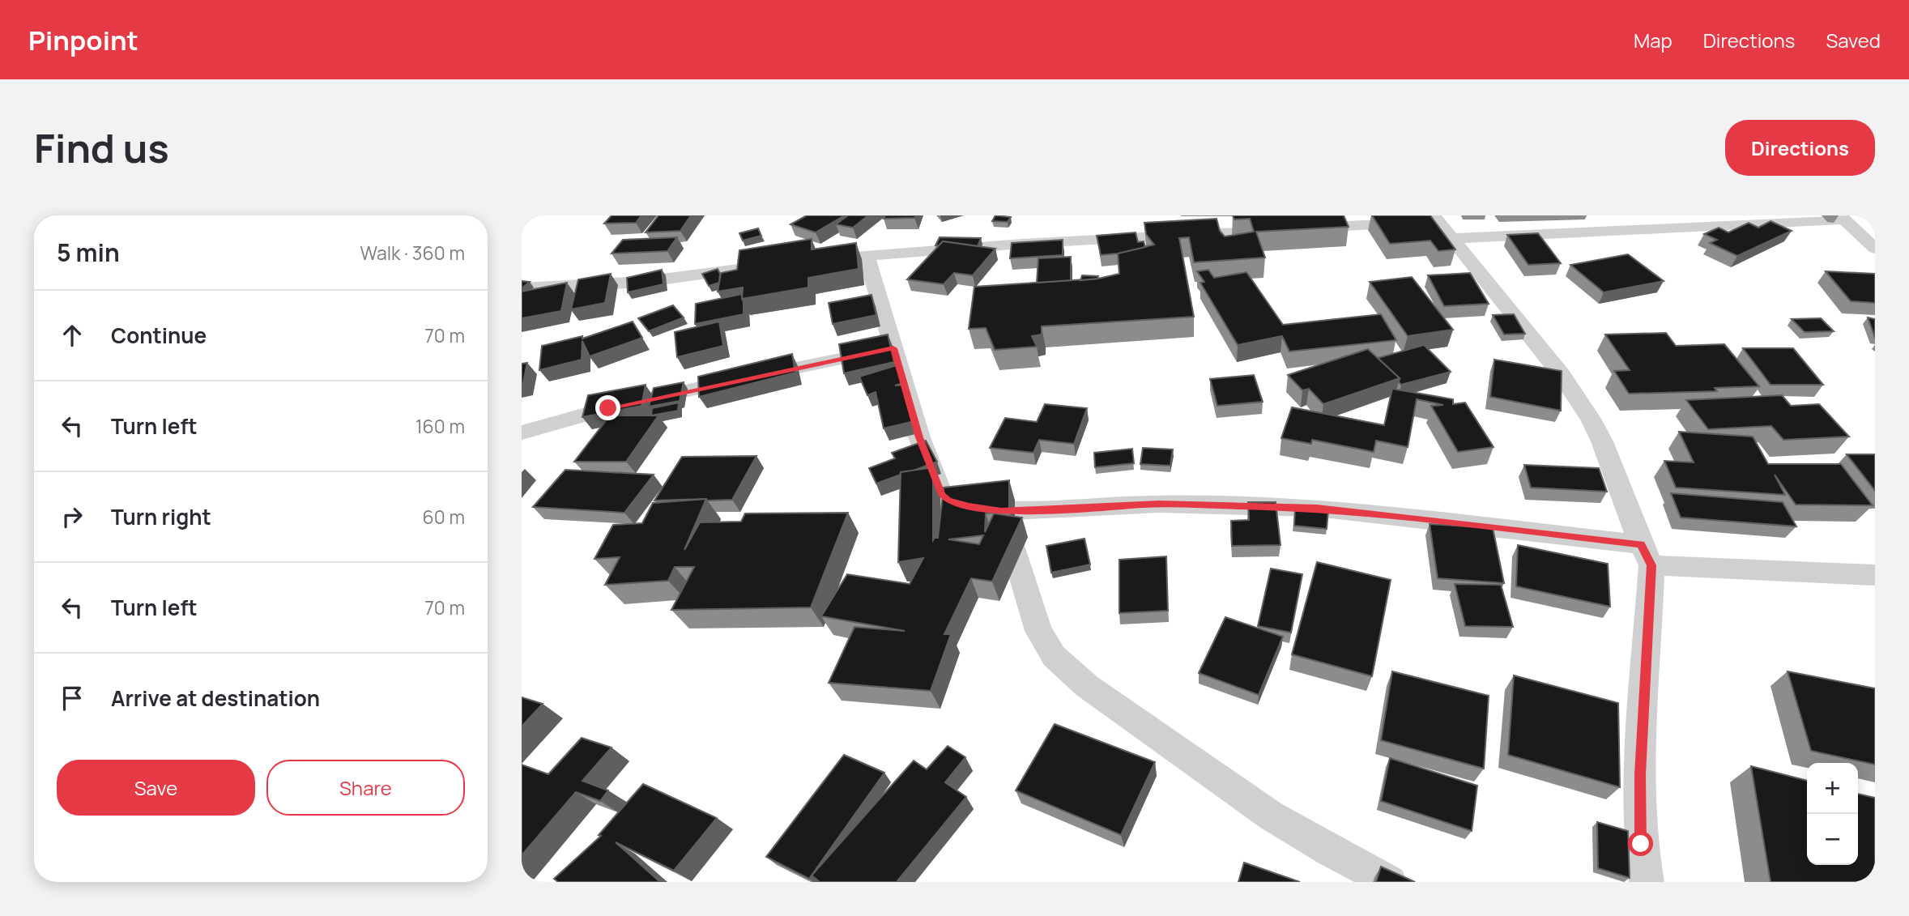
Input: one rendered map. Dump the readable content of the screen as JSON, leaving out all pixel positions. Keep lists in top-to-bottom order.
{
  "page": {
    "header": "Pinpoint",
    "nav": ["Map", "Directions", "Saved"],
    "buttons": [
      "Directions",
      ["Save", "Share"]
    ],
    "title": "Find us",
    "heading": ["5 min", "Walk · 360 m"],
    "list": [
      ["Continue", "70 m"],
      ["Turn left", "160 m"],
      ["Turn right", "60 m"],
      ["Turn left", "70 m"],
      "Arrive at destination"
    ],
    "map_buttons": ["+", "−"]
  }
}
